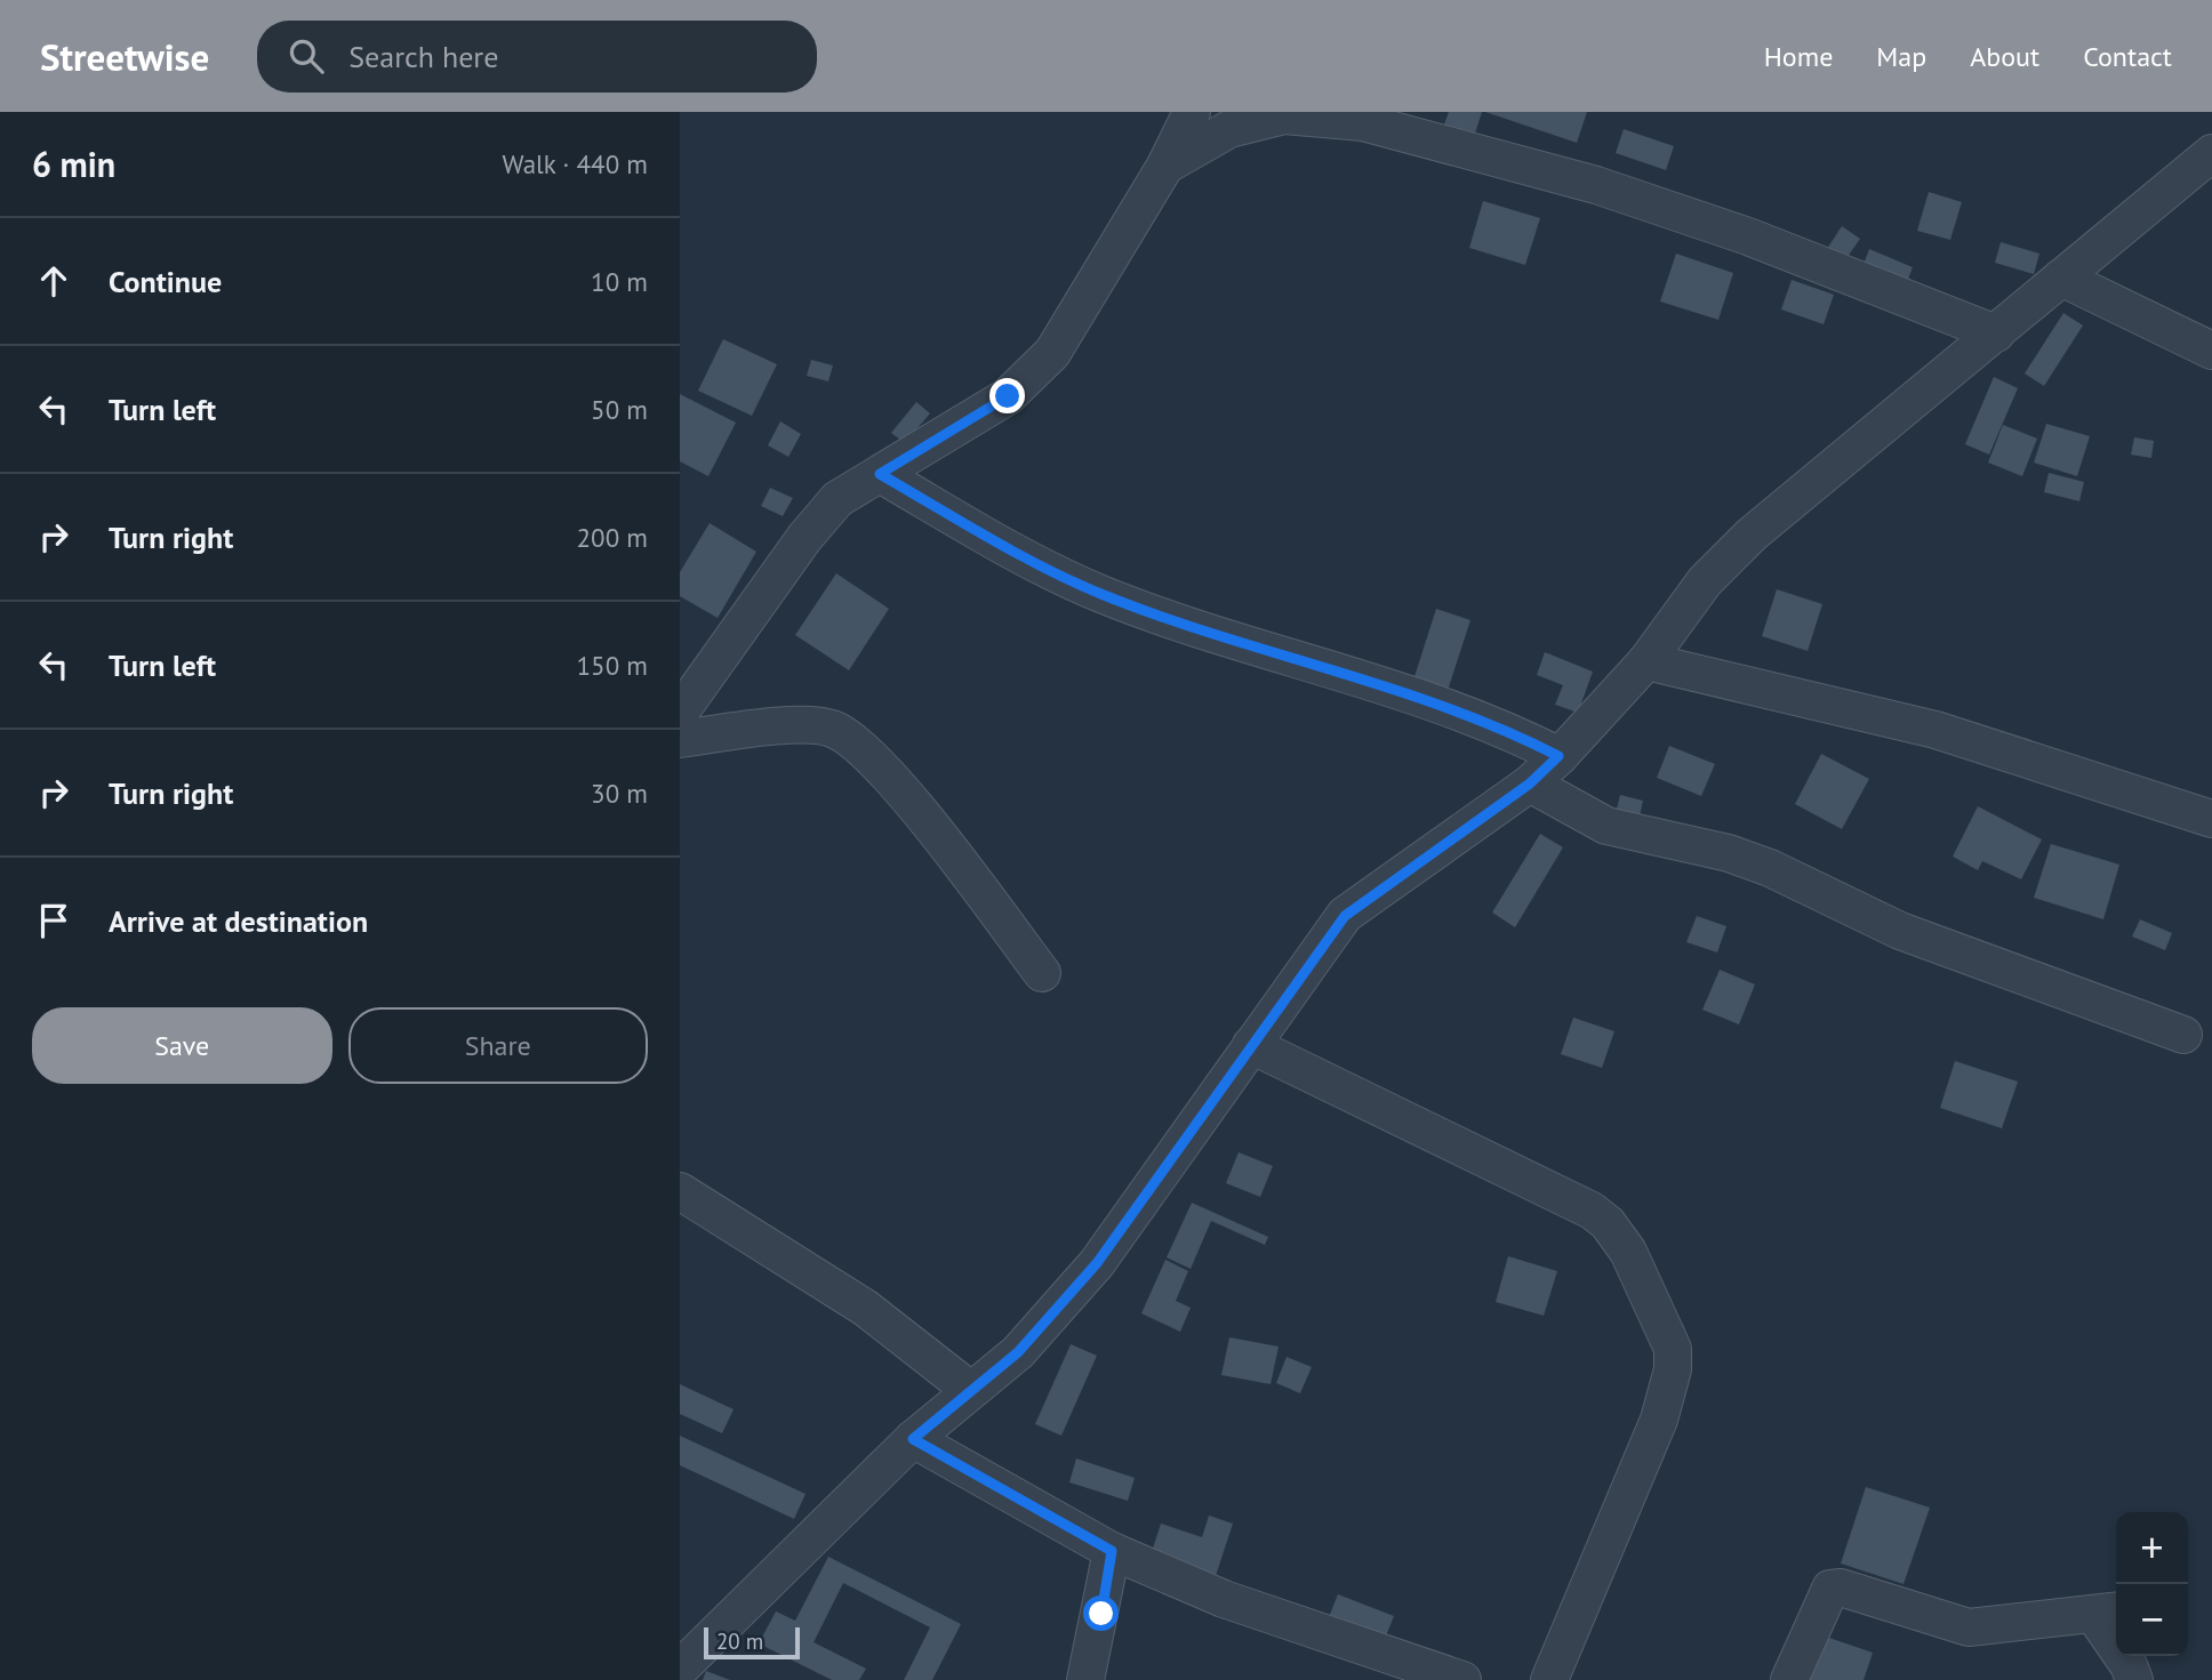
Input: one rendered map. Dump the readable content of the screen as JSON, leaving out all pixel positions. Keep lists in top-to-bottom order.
{
  "scale_bar": "20 m",
  "page": {
    "header": "Streetwise",
    "search": "Search here",
    "nav": [
      "Home",
      "Map",
      "About",
      "Contact"
    ],
    "heading": ["6 min", "Walk · 440 m"],
    "list": [
      ["Continue", "10 m"],
      ["Turn left", "50 m"],
      ["Turn right", "200 m"],
      ["Turn left", "150 m"],
      ["Turn right", "30 m"],
      "Arrive at destination"
    ],
    "buttons": ["Save", "Share"],
    "map_buttons": ["+", "−"],
    "scale": "20 m"
  }
}
